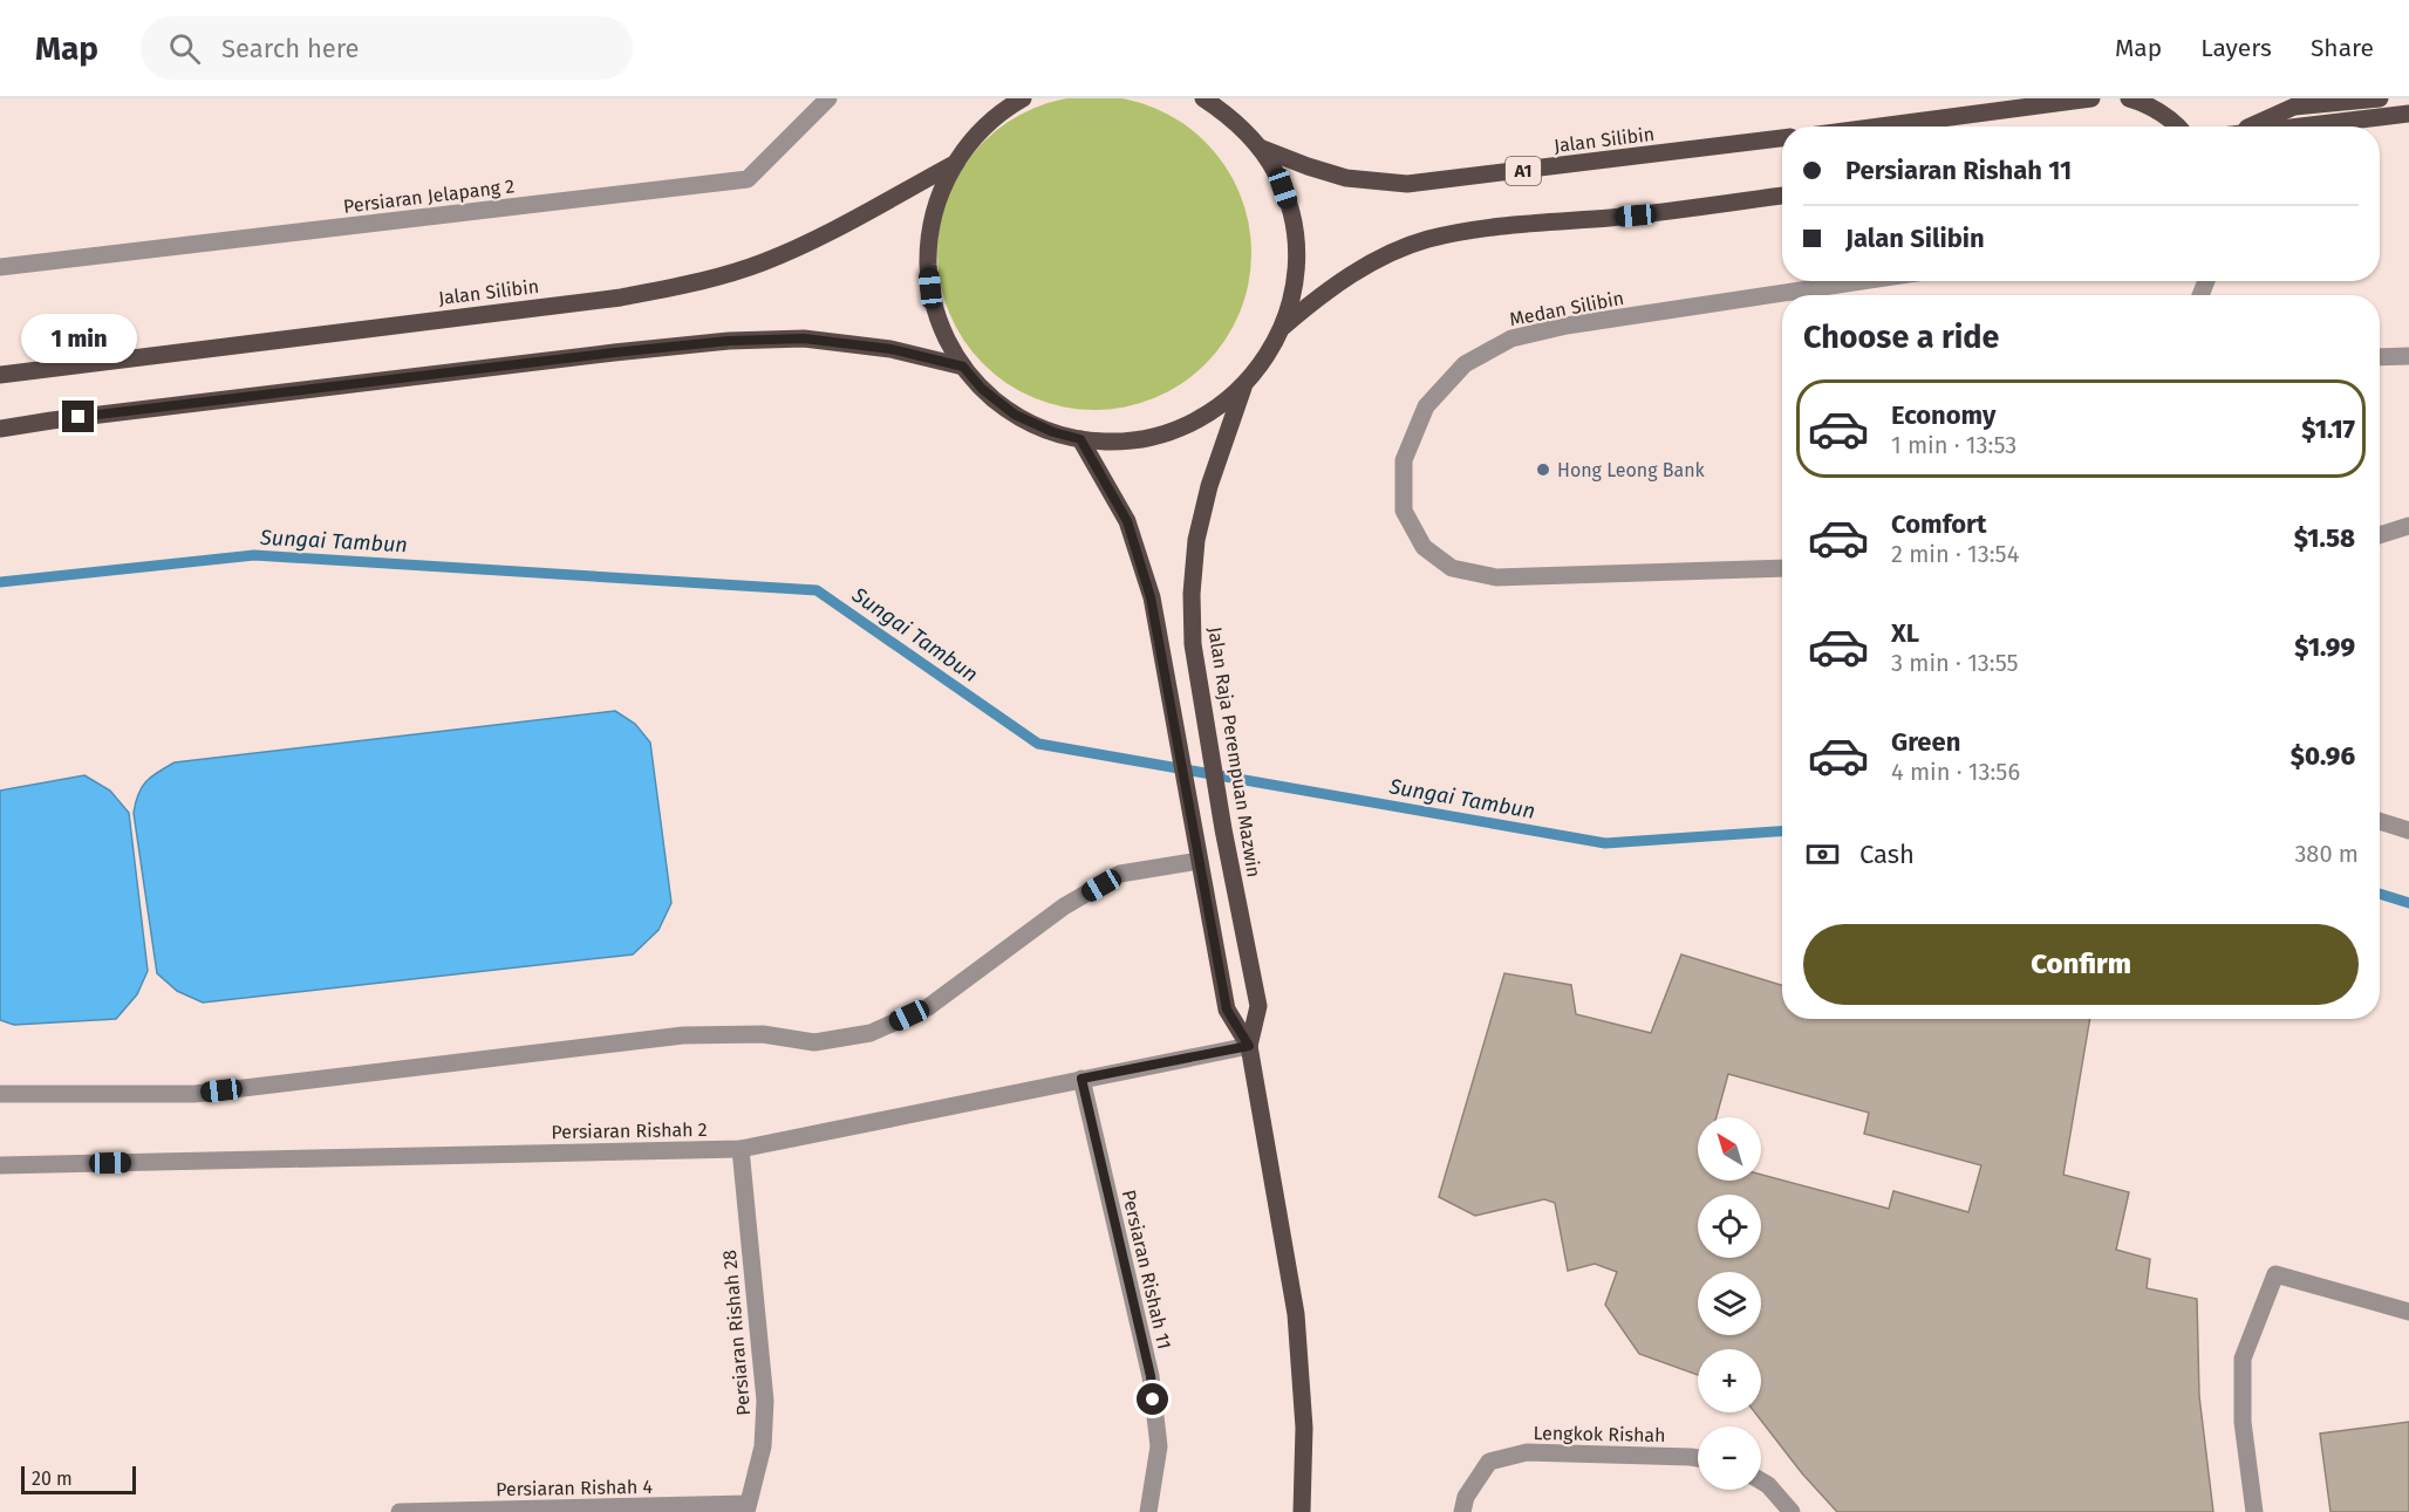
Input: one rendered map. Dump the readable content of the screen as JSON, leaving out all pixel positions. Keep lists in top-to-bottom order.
{
  "streets": {
    "main road": ["Jalan Silibin", "A1", "Jalan Raja Perempuan Mazwin"],
    "street": [
      "Persiaran Jelapang 2",
      "Medan Silibin",
      "Persiaran Rishah 2",
      "Persiaran Rishah 11",
      "Persiaran Rishah 28",
      "Lengkok Rishah",
      "Persiaran Rishah 4"
    ]
  },
  "crossings": [
    ["Jalan Silibin", "A1"],
    ["A1", "Jalan Raja Perempuan Mazwin"],
    ["Jalan Raja Perempuan Mazwin", "Persiaran Rishah 2"],
    ["Persiaran Rishah 2", "Persiaran Rishah 11"],
    ["Persiaran Rishah 2", "Persiaran Rishah 28"],
    ["Persiaran Rishah 28", "Persiaran Rishah 4"]
  ],
  "water": ["Sungai Tambun"],
  "places": ["Hong Leong Bank"],
  "scale_bar": "20 m",
  "north": "top left",
  "page": {
    "header": "Map",
    "search": "Search here",
    "nav": ["Map", "Layers", "Share"],
    "banner": ["Persiaran Rishah 11", "Jalan Silibin"],
    "heading": "Choose a ride",
    "bubble": "1 min",
    "list": [
      {
        "name": "Economy",
        "note": "1 min · 13:53",
        "value": "$1.17"
      },
      {
        "name": "Comfort",
        "note": "2 min · 13:54",
        "value": "$1.58"
      },
      {
        "name": "XL",
        "note": "3 min · 13:55",
        "value": "$1.99"
      },
      {
        "name": "Green",
        "note": "4 min · 13:56",
        "value": "$0.96"
      }
    ],
    "pay": ["Cash", "380 m"],
    "buttons": "Confirm",
    "map_buttons": ["+", "−"],
    "scale": "20 m"
  }
}
